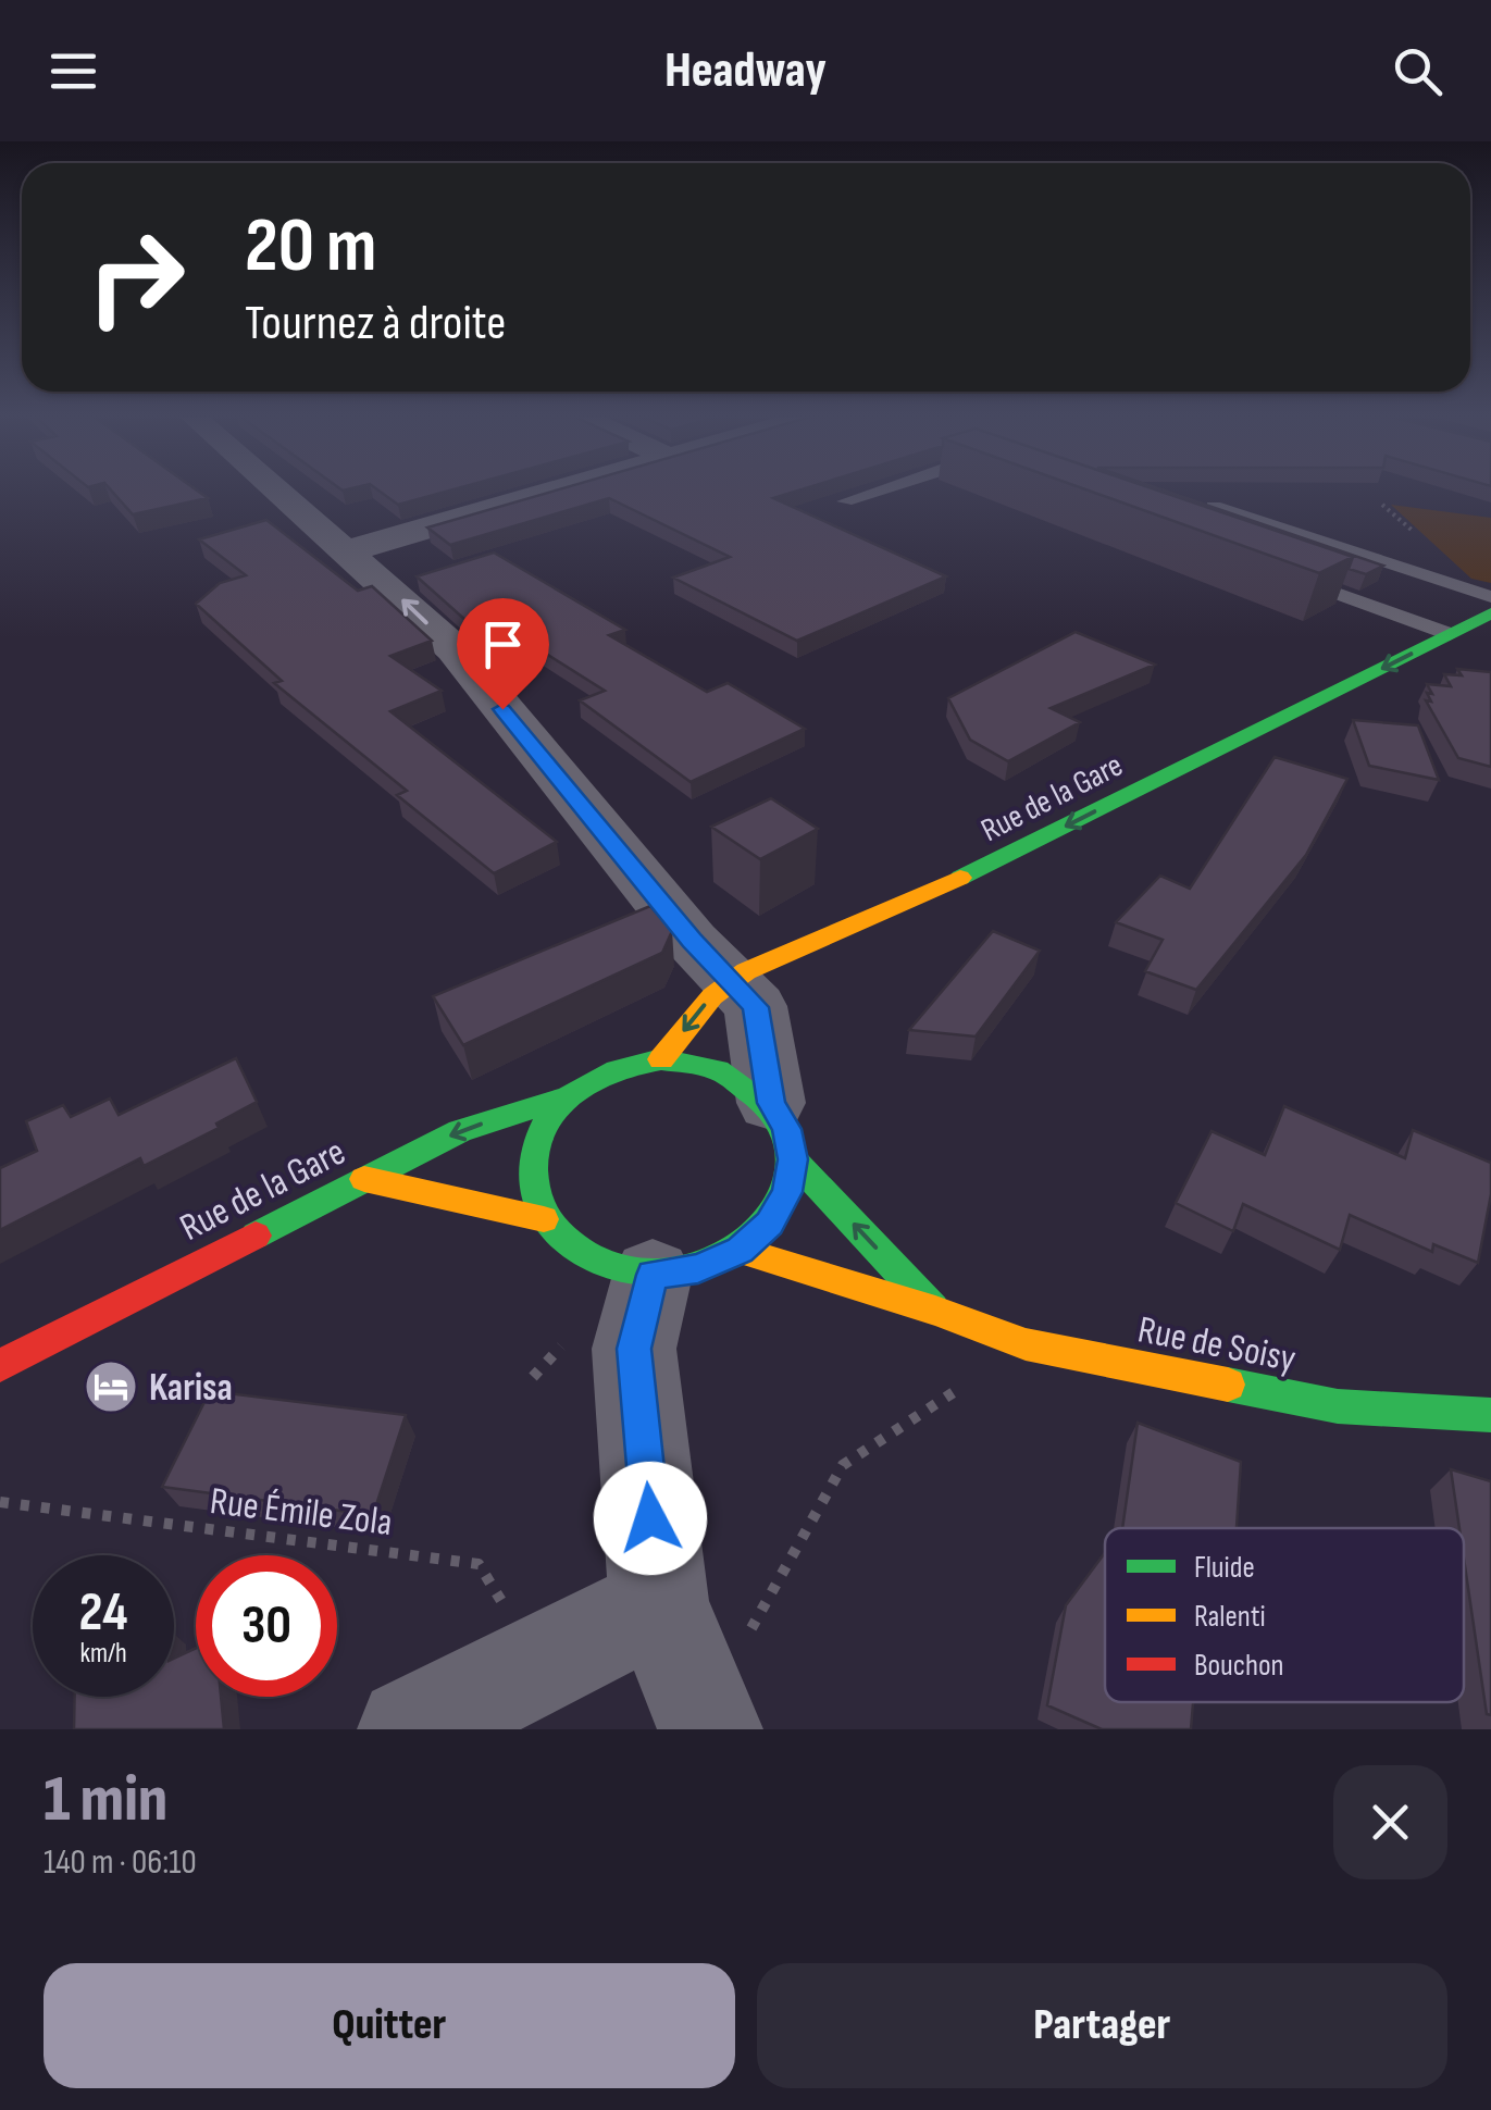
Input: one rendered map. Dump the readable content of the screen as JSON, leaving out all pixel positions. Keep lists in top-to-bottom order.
{
  "streets": {
    "main road": ["Rue de la Gare", "Rue de Soisy"],
    "path": ["Rue Émile Zola"]
  },
  "crossings": [
    ["Rue de la Gare", "Rue de Soisy"]
  ],
  "one_way": ["Rue de la Gare"],
  "places": {
    "hotel": ["Karisa"]
  },
  "legend": ["Fluide", "Ralenti", "Bouchon"],
  "page": {
    "header": "Headway",
    "turn": ["20 m", "Tournez à droite"],
    "speed": "24 km/h",
    "limit": "30",
    "heading": ["1 min", "140 m · 06:10"],
    "buttons": ["Quitter", "Partager"]
  }
}
